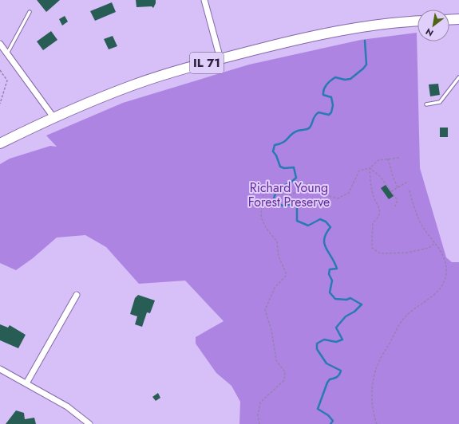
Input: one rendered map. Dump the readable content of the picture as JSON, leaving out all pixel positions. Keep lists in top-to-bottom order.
{
  "streets": {
    "main road": ["IL 71"]
  },
  "parks": ["Richard Young Forest Preserve"],
  "north": "bottom left"
}
